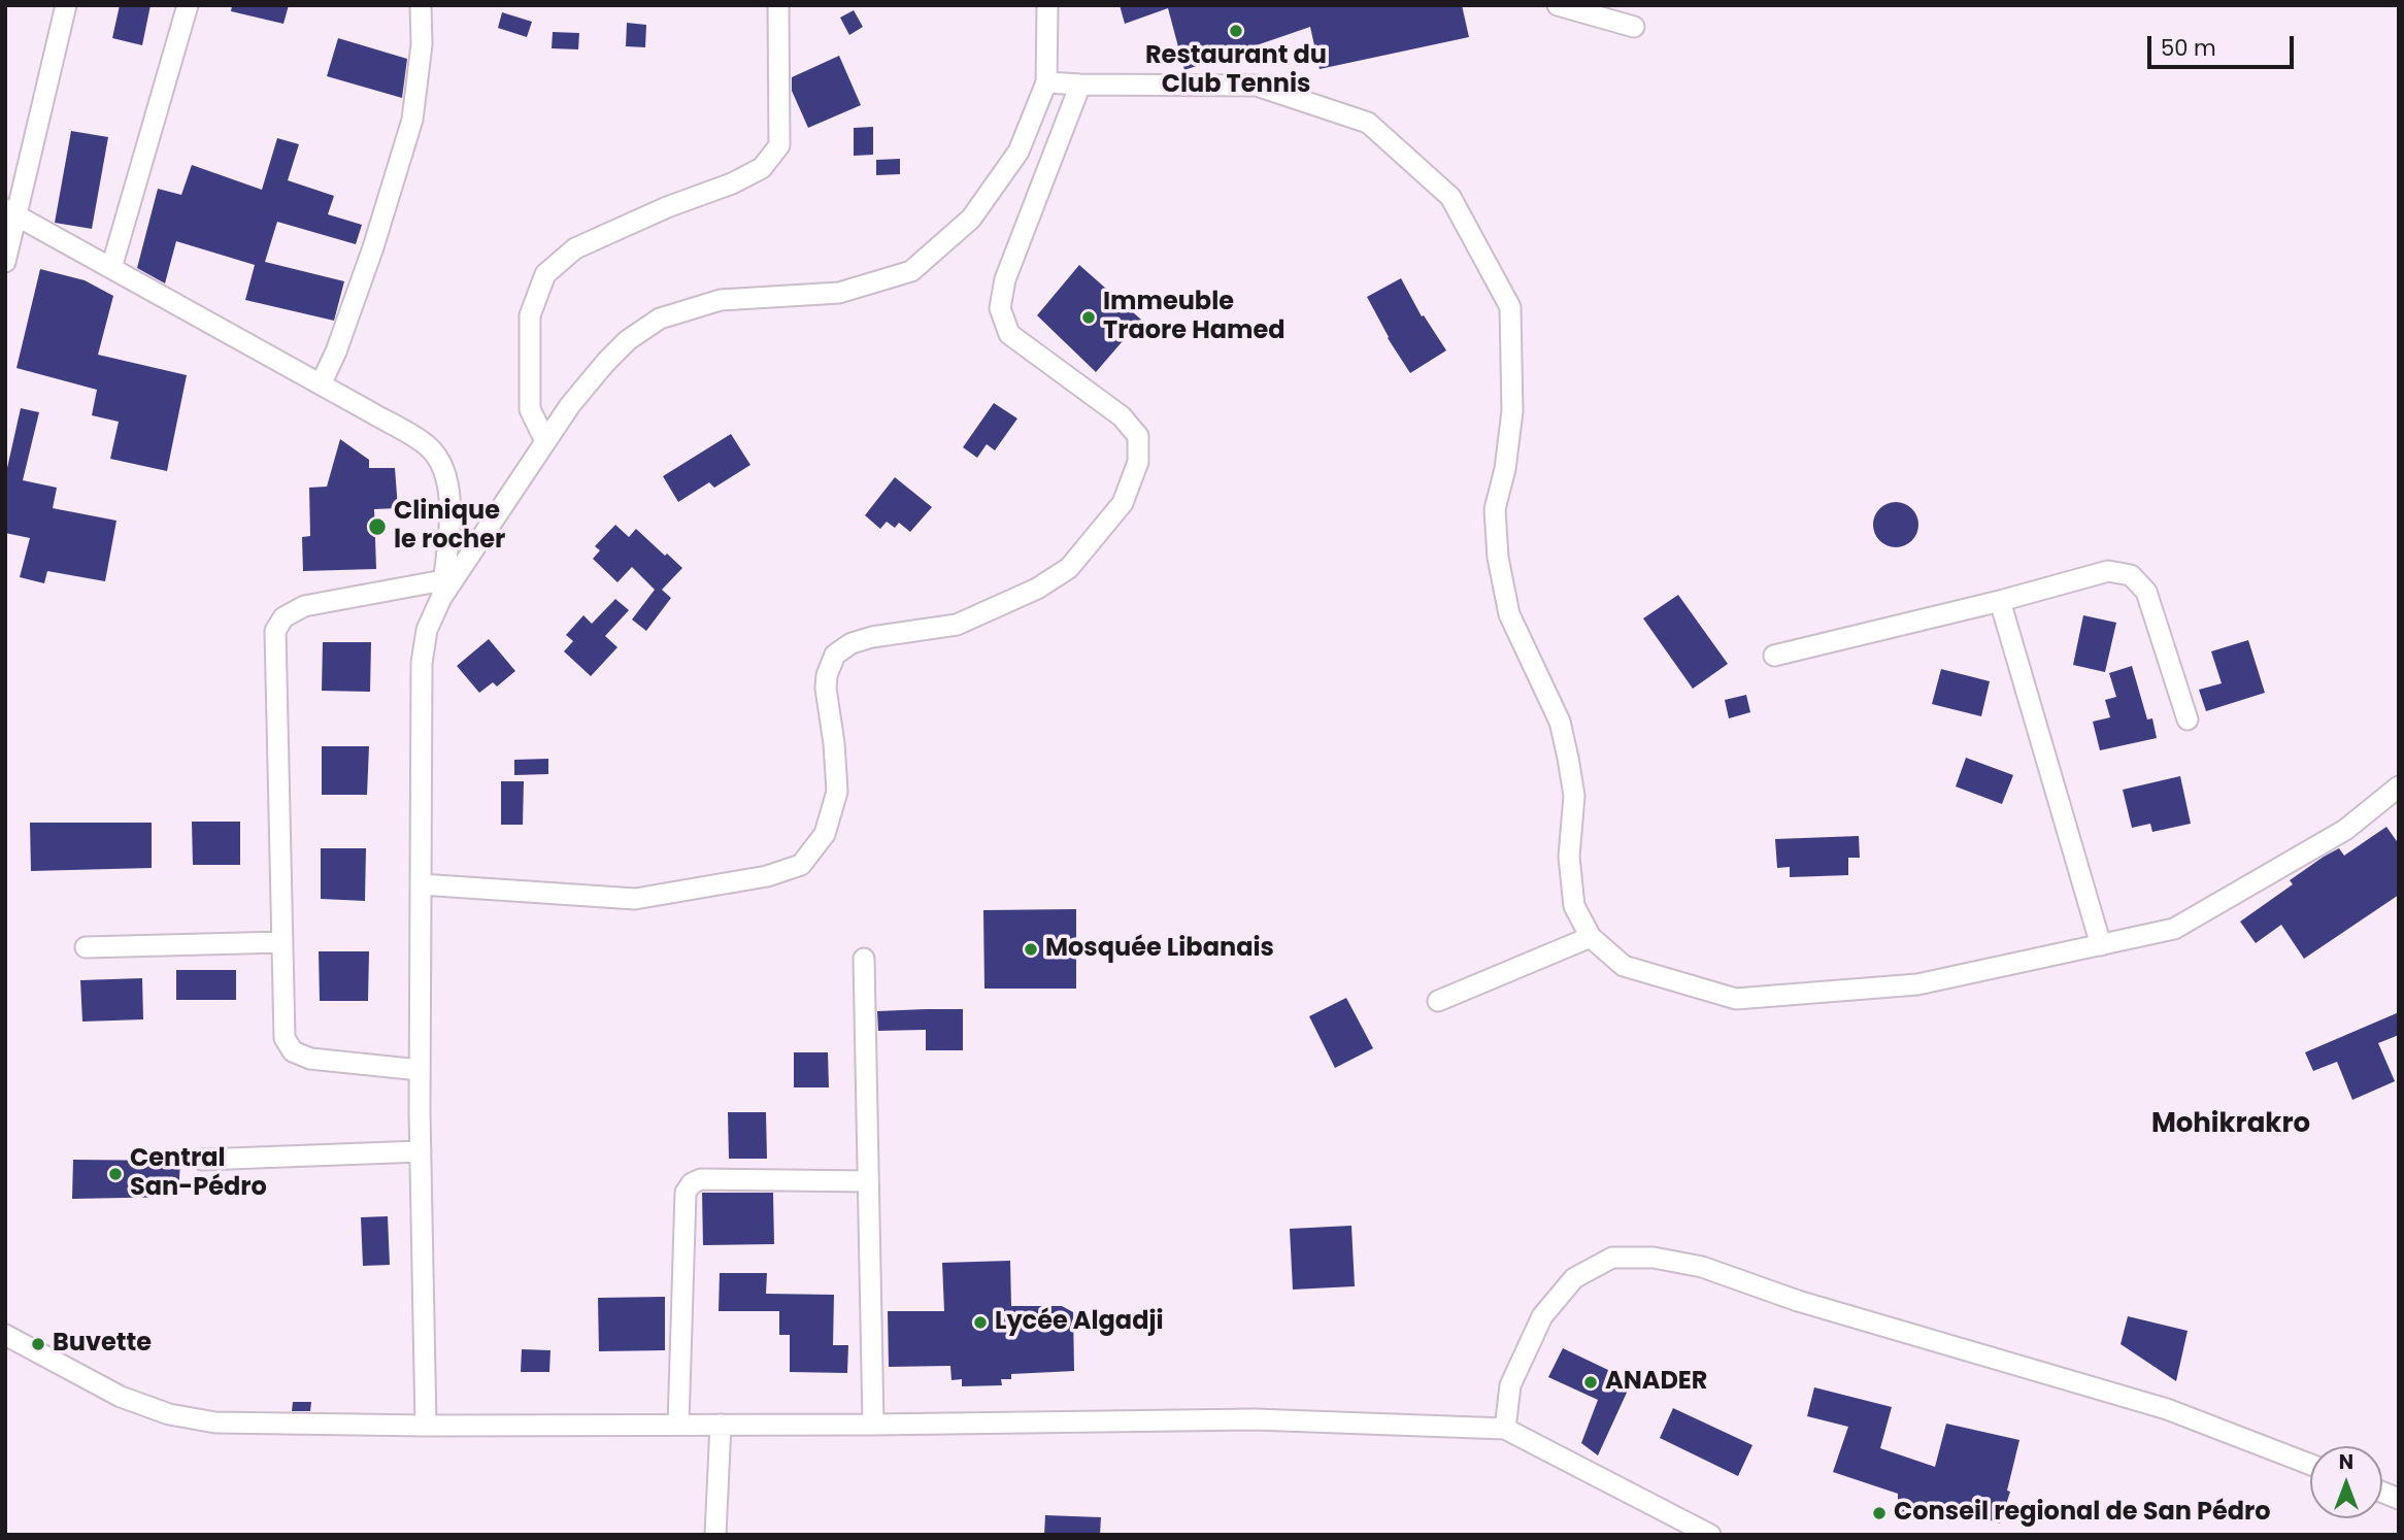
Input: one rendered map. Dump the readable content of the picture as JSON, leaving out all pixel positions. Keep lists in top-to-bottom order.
{
  "districts": ["Mohikrakro"],
  "places": [
    "Restaurant du Club Tennis",
    "Immeuble Traore Hamed",
    "Clinique le rocher",
    "Mosquée Libanais",
    "Central San-Pédro",
    "Lycée Algadji",
    "Buvette",
    "ANADER",
    "Conseil regional de San Pédro"
  ],
  "scale_bar": "50 m",
  "north": "top"
}
